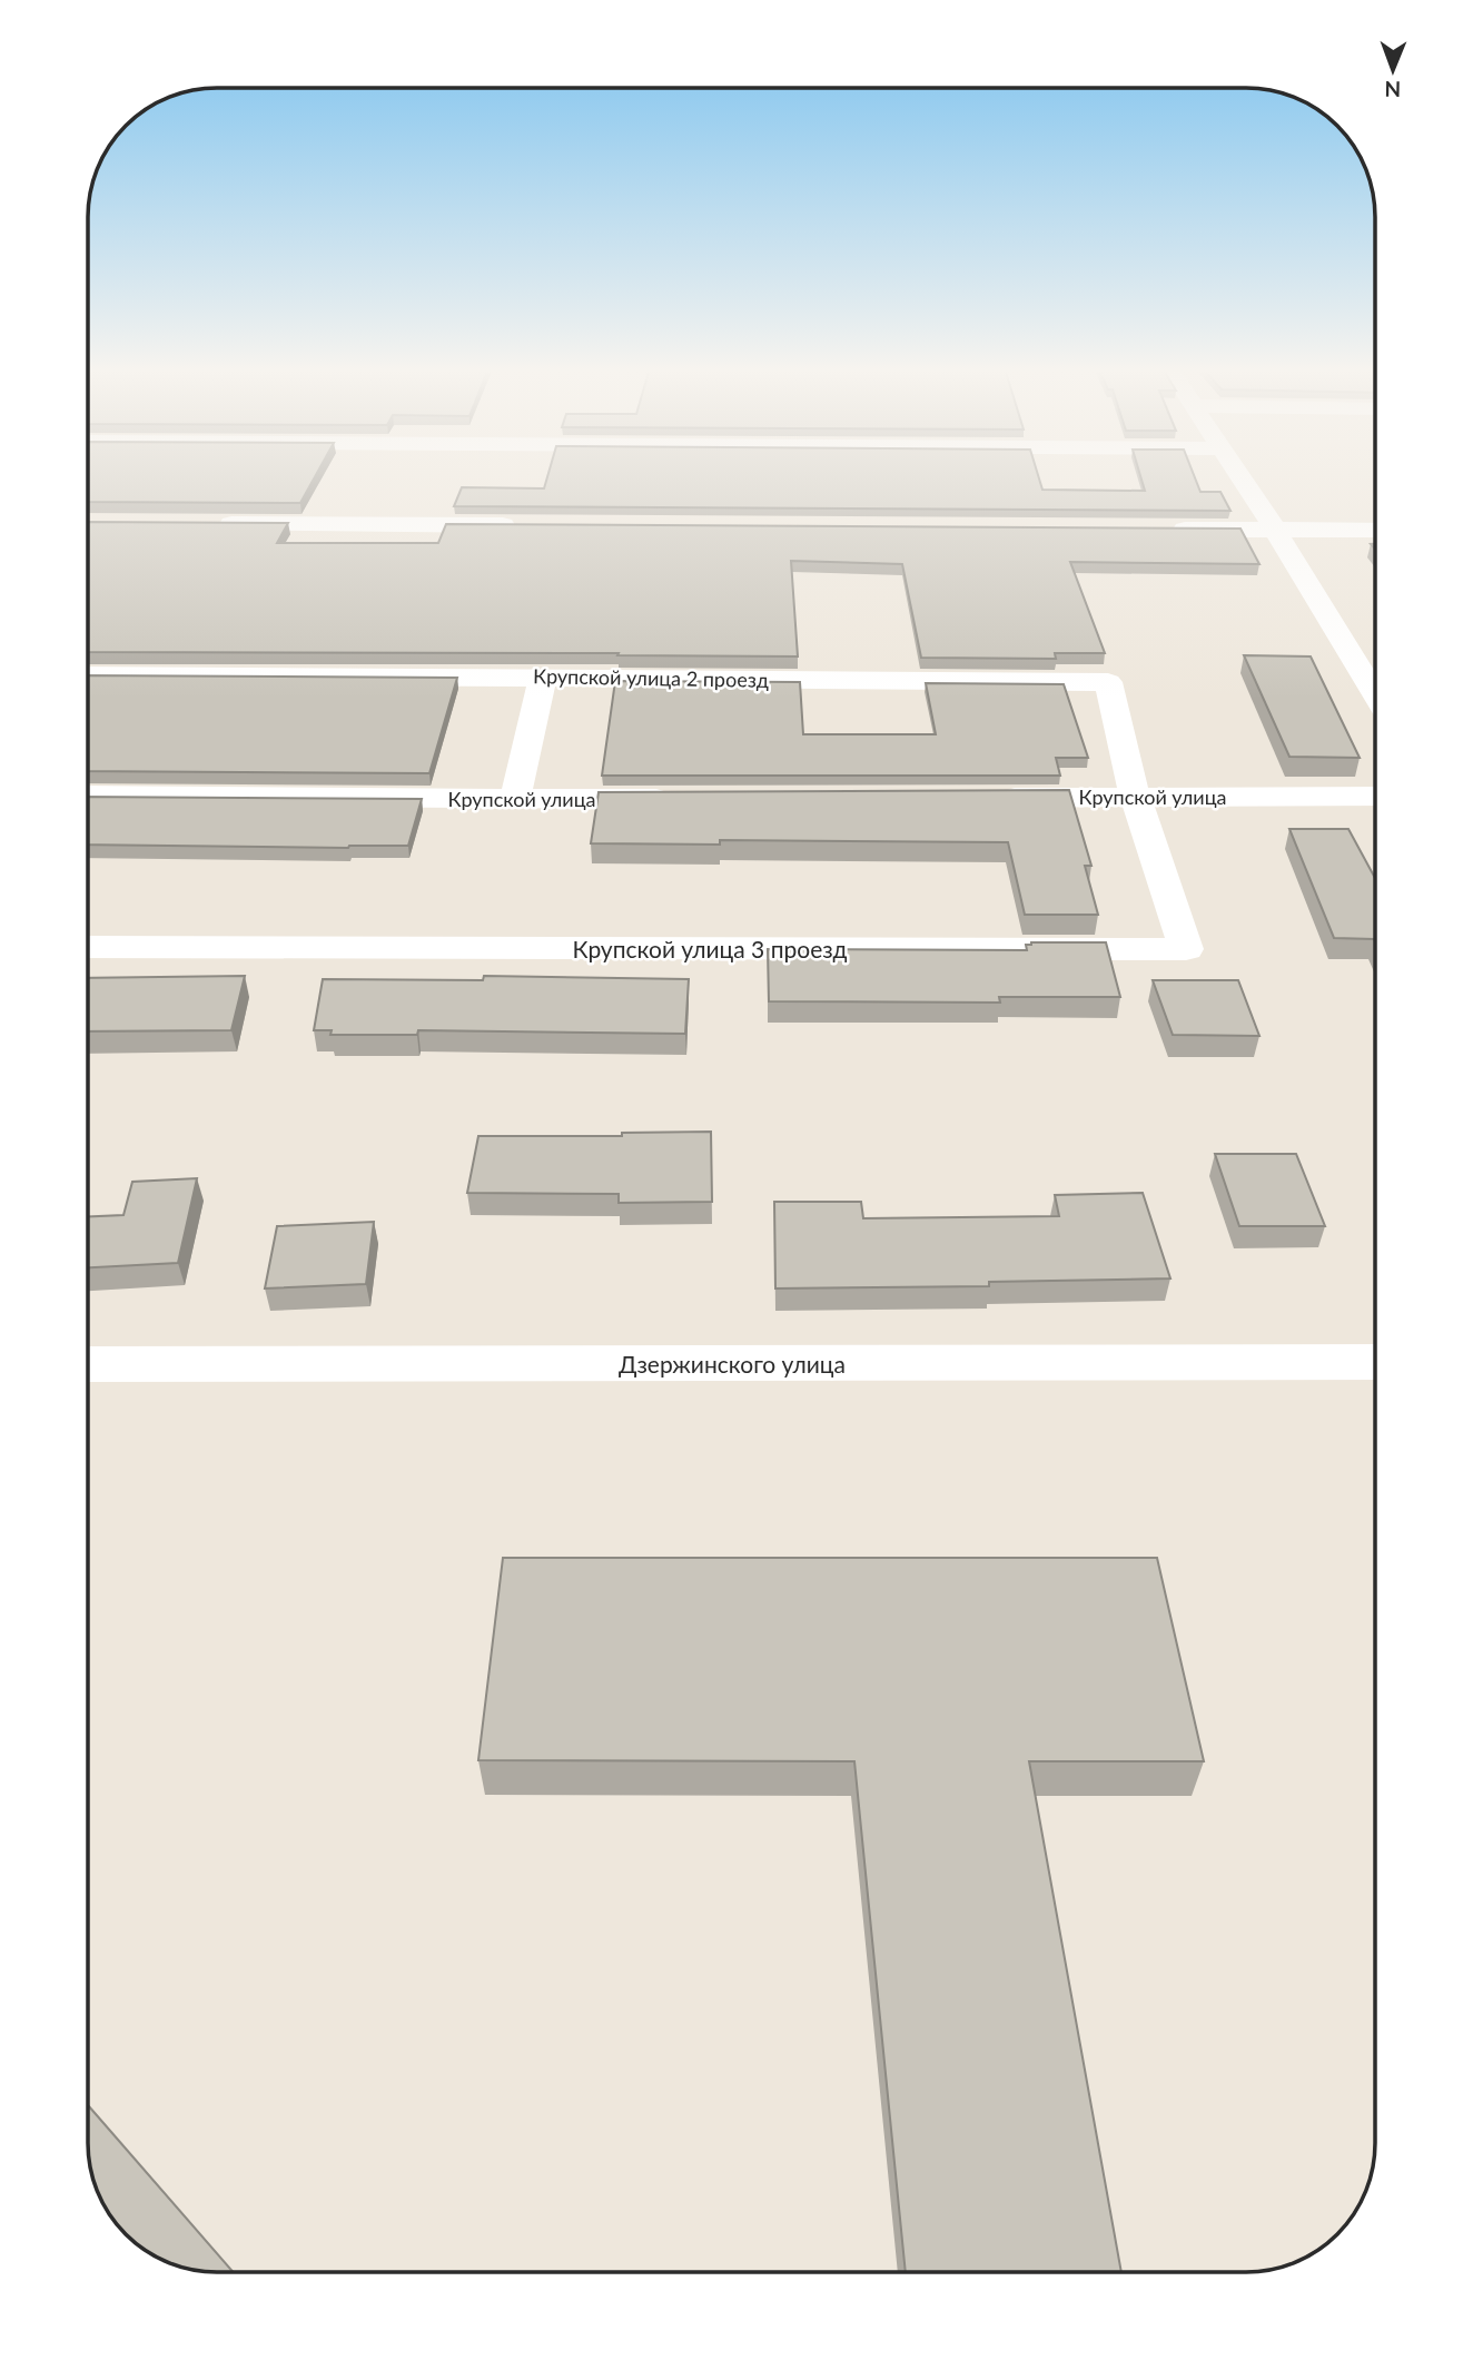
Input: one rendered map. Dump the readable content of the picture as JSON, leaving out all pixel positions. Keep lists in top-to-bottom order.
{
  "streets": {
    "street": [
      "Крупской улица 2 проезд",
      "Крупской улица",
      "Крупской улица 3 проезд",
      "Дзержинского улица"
    ]
  },
  "crossings": [
    ["Крупской улица 2 проезд", "Крупской улица"],
    ["Крупской улица 2 проезд", "Крупской улица 3 проезд"],
    ["Крупской улица", "Крупской улица 3 проезд"]
  ],
  "north": "bottom"
}
